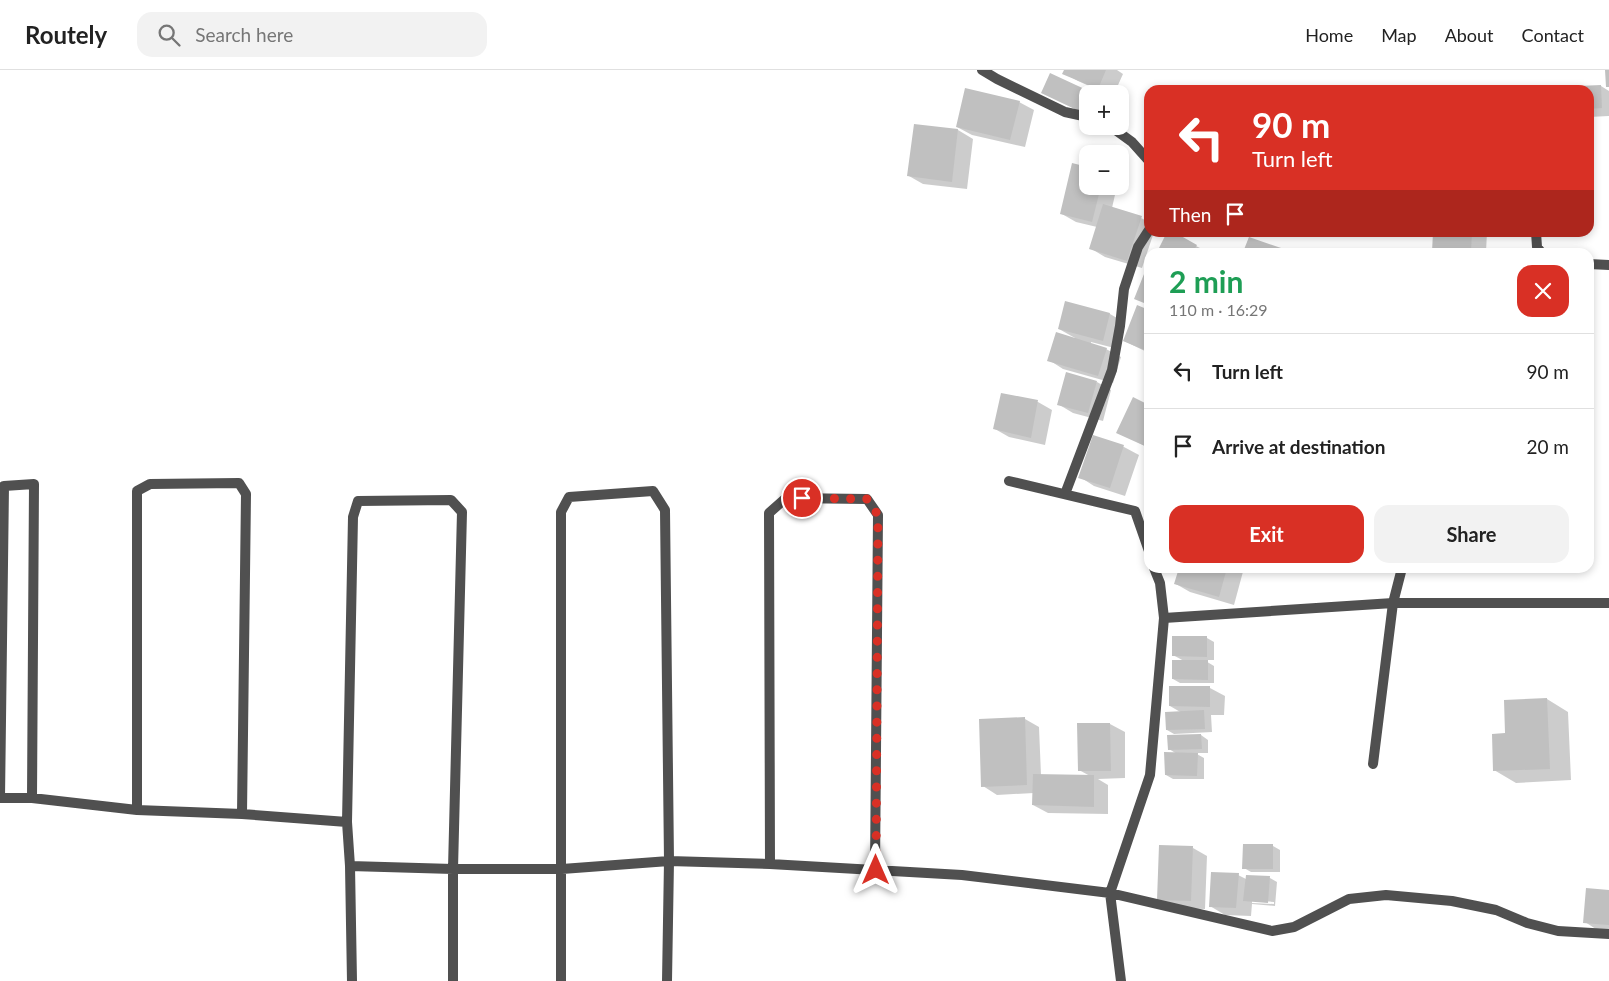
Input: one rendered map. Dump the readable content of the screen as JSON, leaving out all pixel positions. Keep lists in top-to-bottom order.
{
  "page": {
    "header": "Routely",
    "search": "Search here",
    "nav": [
      "Home",
      "Map",
      "About",
      "Contact"
    ],
    "map_buttons": ["+", "−"],
    "turn": ["90 m", "Turn left"],
    "then": "Then",
    "heading": ["2 min", "110 m · 16:29"],
    "list": [
      {
        "name": "Turn left",
        "value": "90 m"
      },
      {
        "name": "Arrive at destination",
        "value": "20 m"
      }
    ],
    "buttons": ["Exit", "Share"]
  }
}
